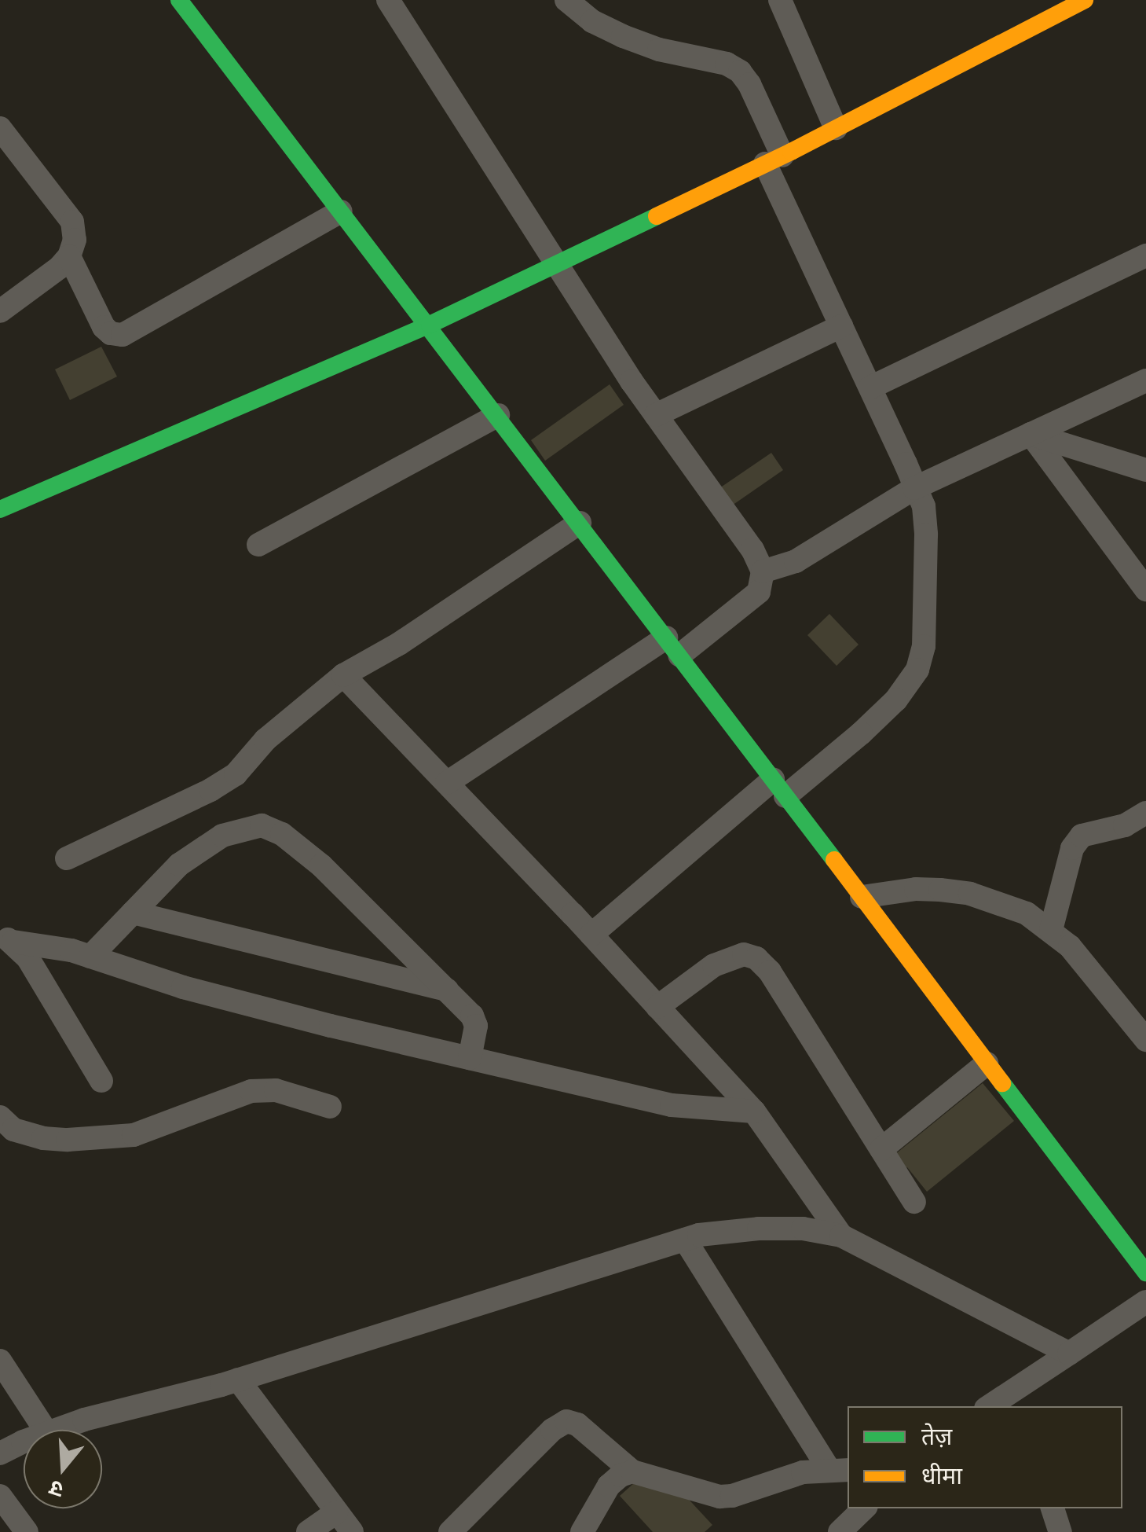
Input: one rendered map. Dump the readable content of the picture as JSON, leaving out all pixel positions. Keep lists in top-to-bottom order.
{
  "legend": ["तेज़", "धीमा"],
  "north": "bottom"
}
